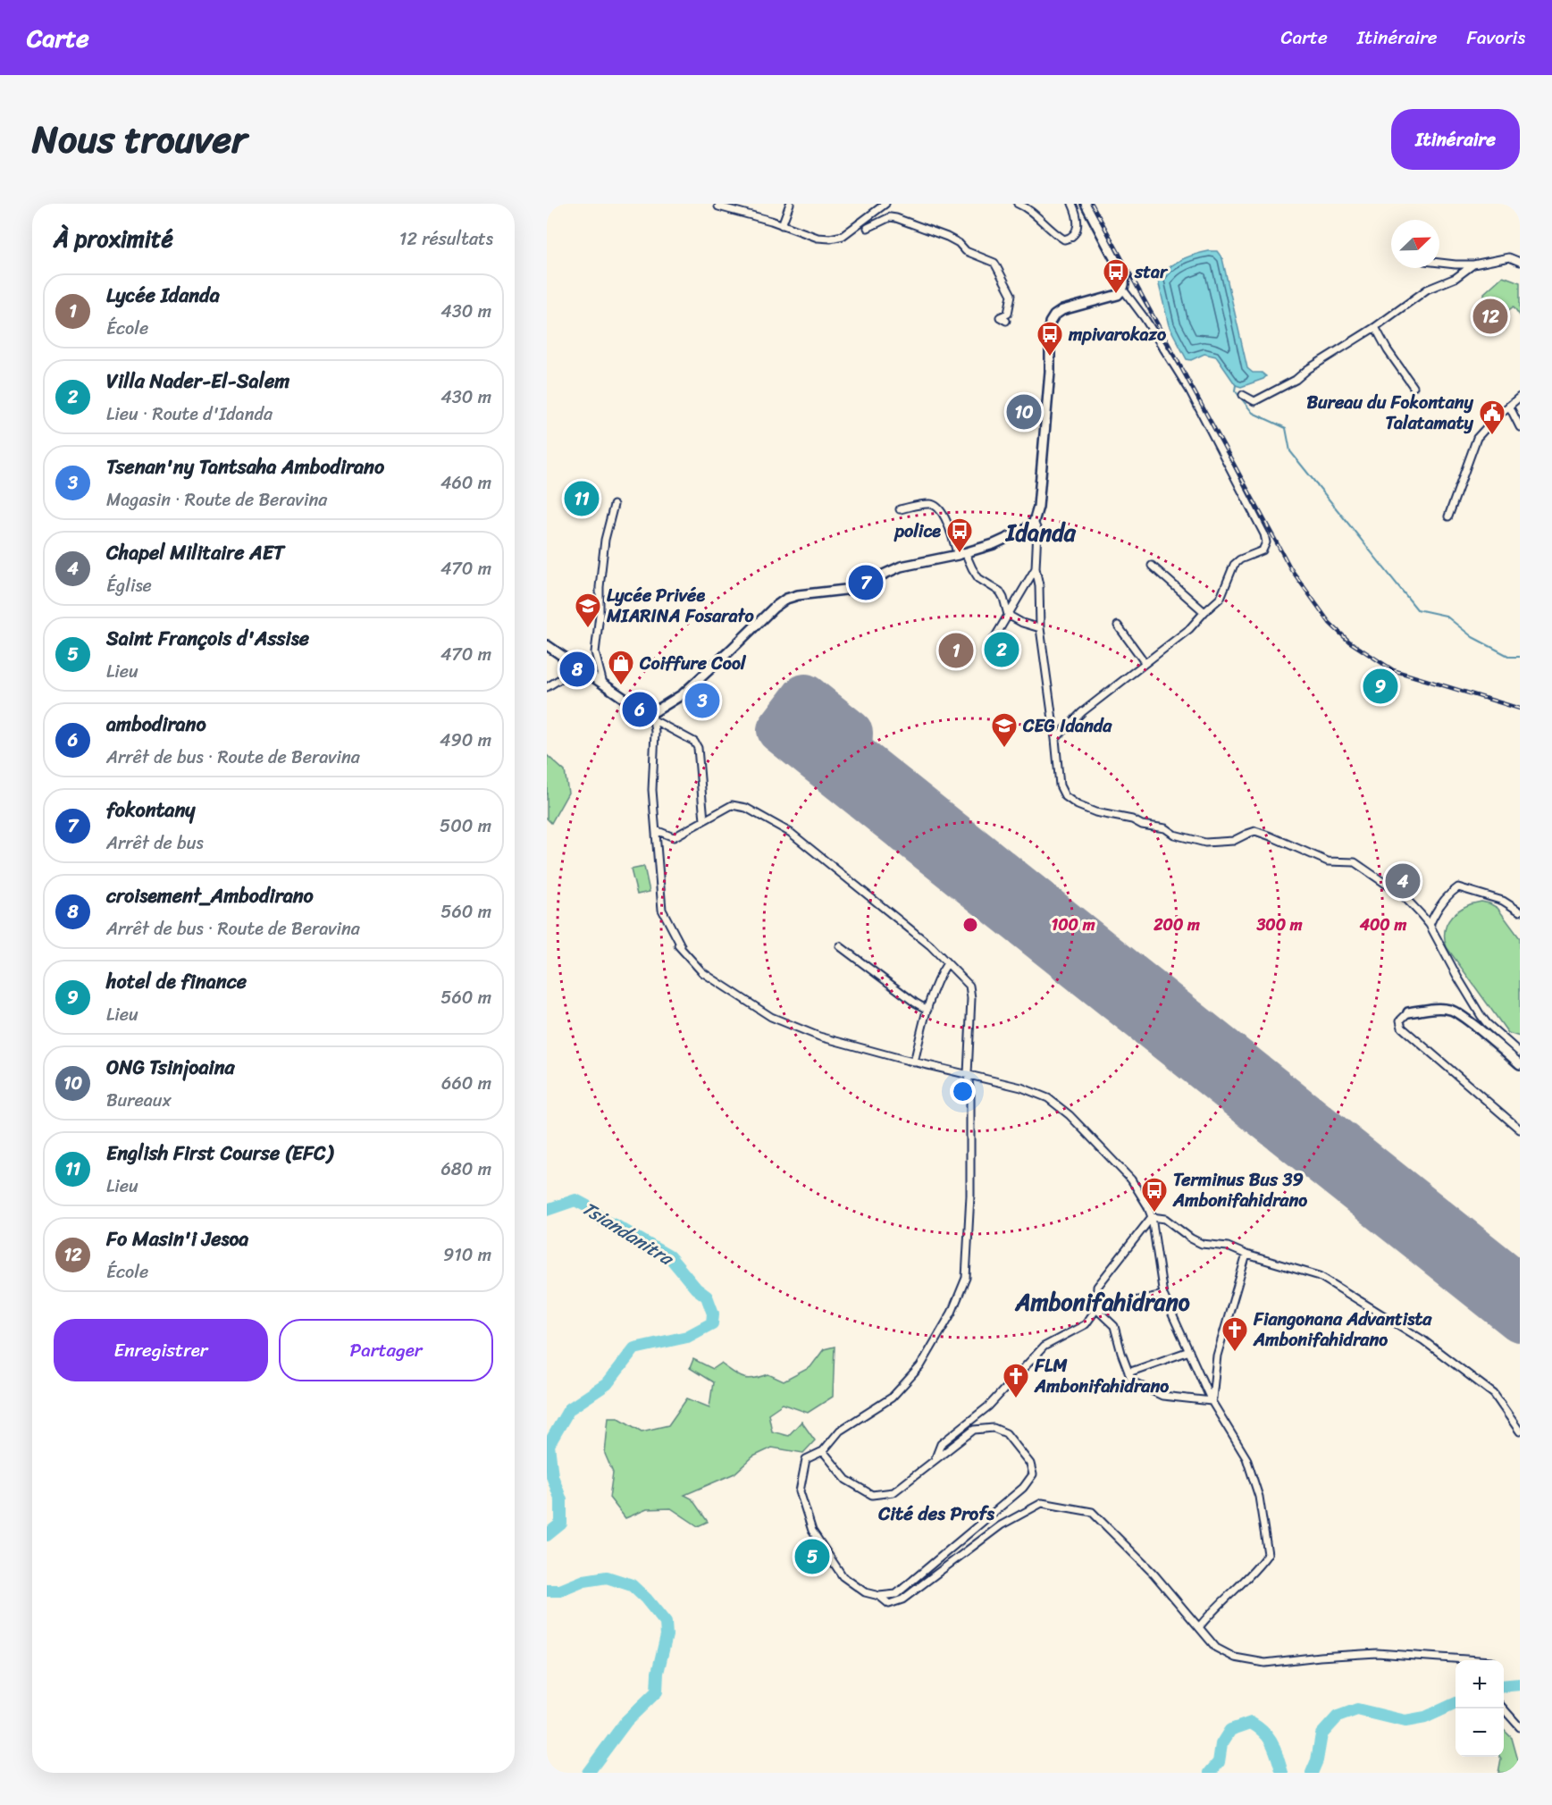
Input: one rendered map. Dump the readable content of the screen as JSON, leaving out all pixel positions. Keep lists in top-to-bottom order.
{
  "districts": ["Idanda", "Ambonifahidrano", "Cité des Profs"],
  "water": ["Tsiandanitra"],
  "places": {
    "bus stop": [
      "star",
      "mpivarokazo",
      "police",
      "Terminus Bus 39 Ambonifahidrano"
    ],
    "public building": ["Bureau du Fokontany Talatamaty"],
    "school or university": ["Lycée Privée MIARINA Fosarato", "CEG Idanda"],
    "shop": ["Coiffure Cool"],
    "church": ["Fiangonana Advantista Ambonifahidrano", "FLM Ambonifahidrano"]
  },
  "north": "top right",
  "page": {
    "header": "Carte",
    "nav": ["Carte", "Itinéraire", "Favoris"],
    "title": "Nous trouver",
    "buttons": [
      "Itinéraire",
      ["Enregistrer", "Partager"]
    ],
    "heading": ["À proximité", "12 résultats"],
    "list": [
      {
        "mark": "1",
        "name": "Lycée Idanda",
        "note": "École",
        "value": "430 m"
      },
      {
        "mark": "2",
        "name": "Villa Nader-El-Salem",
        "note": "Lieu · Route d'Idanda",
        "value": "430 m"
      },
      {
        "mark": "3",
        "name": "Tsenan'ny Tantsaha Ambodirano",
        "note": "Magasin · Route de Beravina",
        "value": "460 m"
      },
      {
        "mark": "4",
        "name": "Chapel Militaire AET",
        "note": "Église",
        "value": "470 m"
      },
      {
        "mark": "5",
        "name": "Saint François d'Assise",
        "note": "Lieu",
        "value": "470 m"
      },
      {
        "mark": "6",
        "name": "ambodirano",
        "note": "Arrêt de bus · Route de Beravina",
        "value": "490 m"
      },
      {
        "mark": "7",
        "name": "fokontany",
        "note": "Arrêt de bus",
        "value": "500 m"
      },
      {
        "mark": "8",
        "name": "croisement_Ambodirano",
        "note": "Arrêt de bus · Route de Beravina",
        "value": "560 m"
      },
      {
        "mark": "9",
        "name": "hotel de finance",
        "note": "Lieu",
        "value": "560 m"
      },
      {
        "mark": "10",
        "name": "ONG Tsinjoaina",
        "note": "Bureaux",
        "value": "660 m"
      },
      {
        "mark": "11",
        "name": "English First Course (EFC)",
        "note": "Lieu",
        "value": "680 m"
      },
      {
        "mark": "12",
        "name": "Fo Masin'i Jesoa",
        "note": "École",
        "value": "910 m"
      }
    ],
    "pins": [
      "12",
      "10",
      "11",
      "7",
      "2",
      "1",
      "8",
      "9",
      "3",
      "6",
      "4",
      "5"
    ],
    "map_buttons": ["+", "−"]
  },
  "rings": [
    "100 m",
    "200 m",
    "300 m",
    "400 m"
  ]
}
